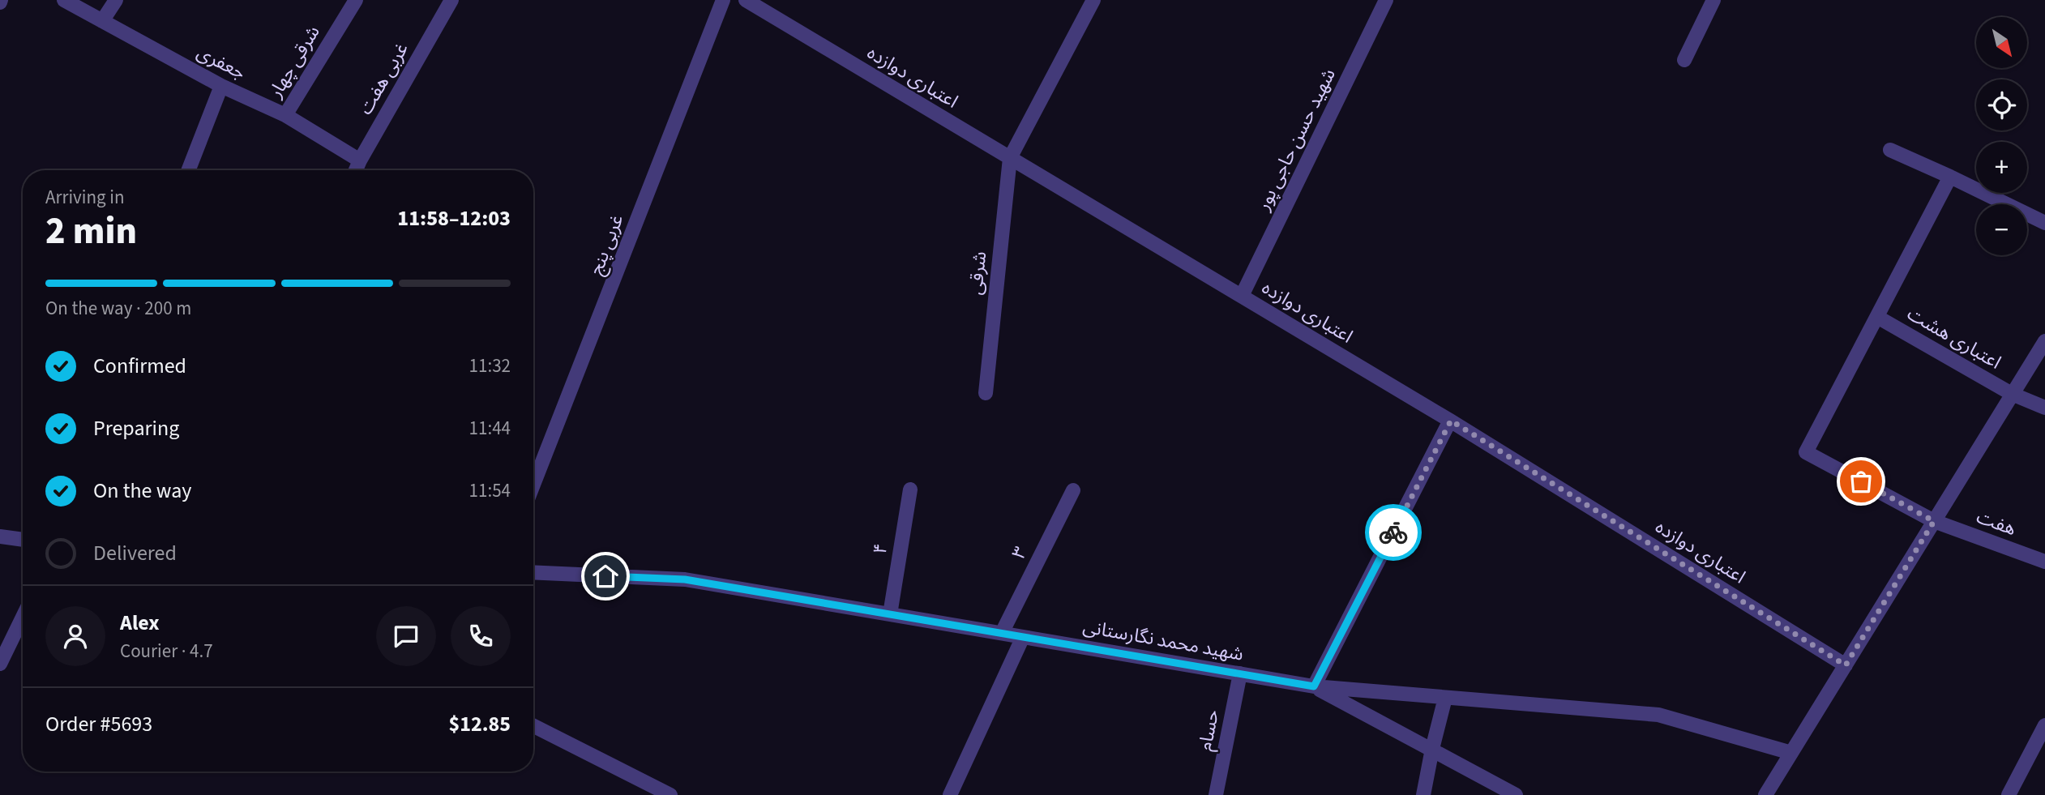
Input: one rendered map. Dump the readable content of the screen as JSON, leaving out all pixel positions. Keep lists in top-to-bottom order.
{
  "streets": {
    "street": [
      "شرقی چهار",
      "جعفری",
      "اعتباری دوازده",
      "غربی هفت",
      "شهید حسن حاجی پور",
      "غربی پنج",
      "شرقی",
      "اعتباری هشت",
      "هفت",
      "۴",
      "۳",
      "شهید محمد نگارستانی",
      "حسام"
    ]
  },
  "crossings": [
    ["شرقی چهار", "جعفری"],
    ["جعفری", "غربی هفت"],
    ["اعتباری دوازده", "شهید حسن حاجی پور"],
    ["اعتباری دوازده", "شرقی"],
    ["اعتباری هشت", "هفت"],
    ["۴", "شهید محمد نگارستانی"],
    ["۳", "شهید محمد نگارستانی"],
    ["شهید محمد نگارستانی", "حسام"]
  ],
  "north": "bottom right",
  "page": {
    "map_buttons": ["+", "−"],
    "heading": ["2 min", "Arriving in", "11:58–12:03"],
    "panel": [
      "Alex",
      "Courier · 4.7",
      "Order #5693",
      "$12.85"
    ],
    "bar": "On the way · 200 m",
    "list": [
      ["Confirmed", "11:32"],
      ["Preparing", "11:44"],
      ["On the way", "11:54"],
      "Delivered"
    ]
  }
}
